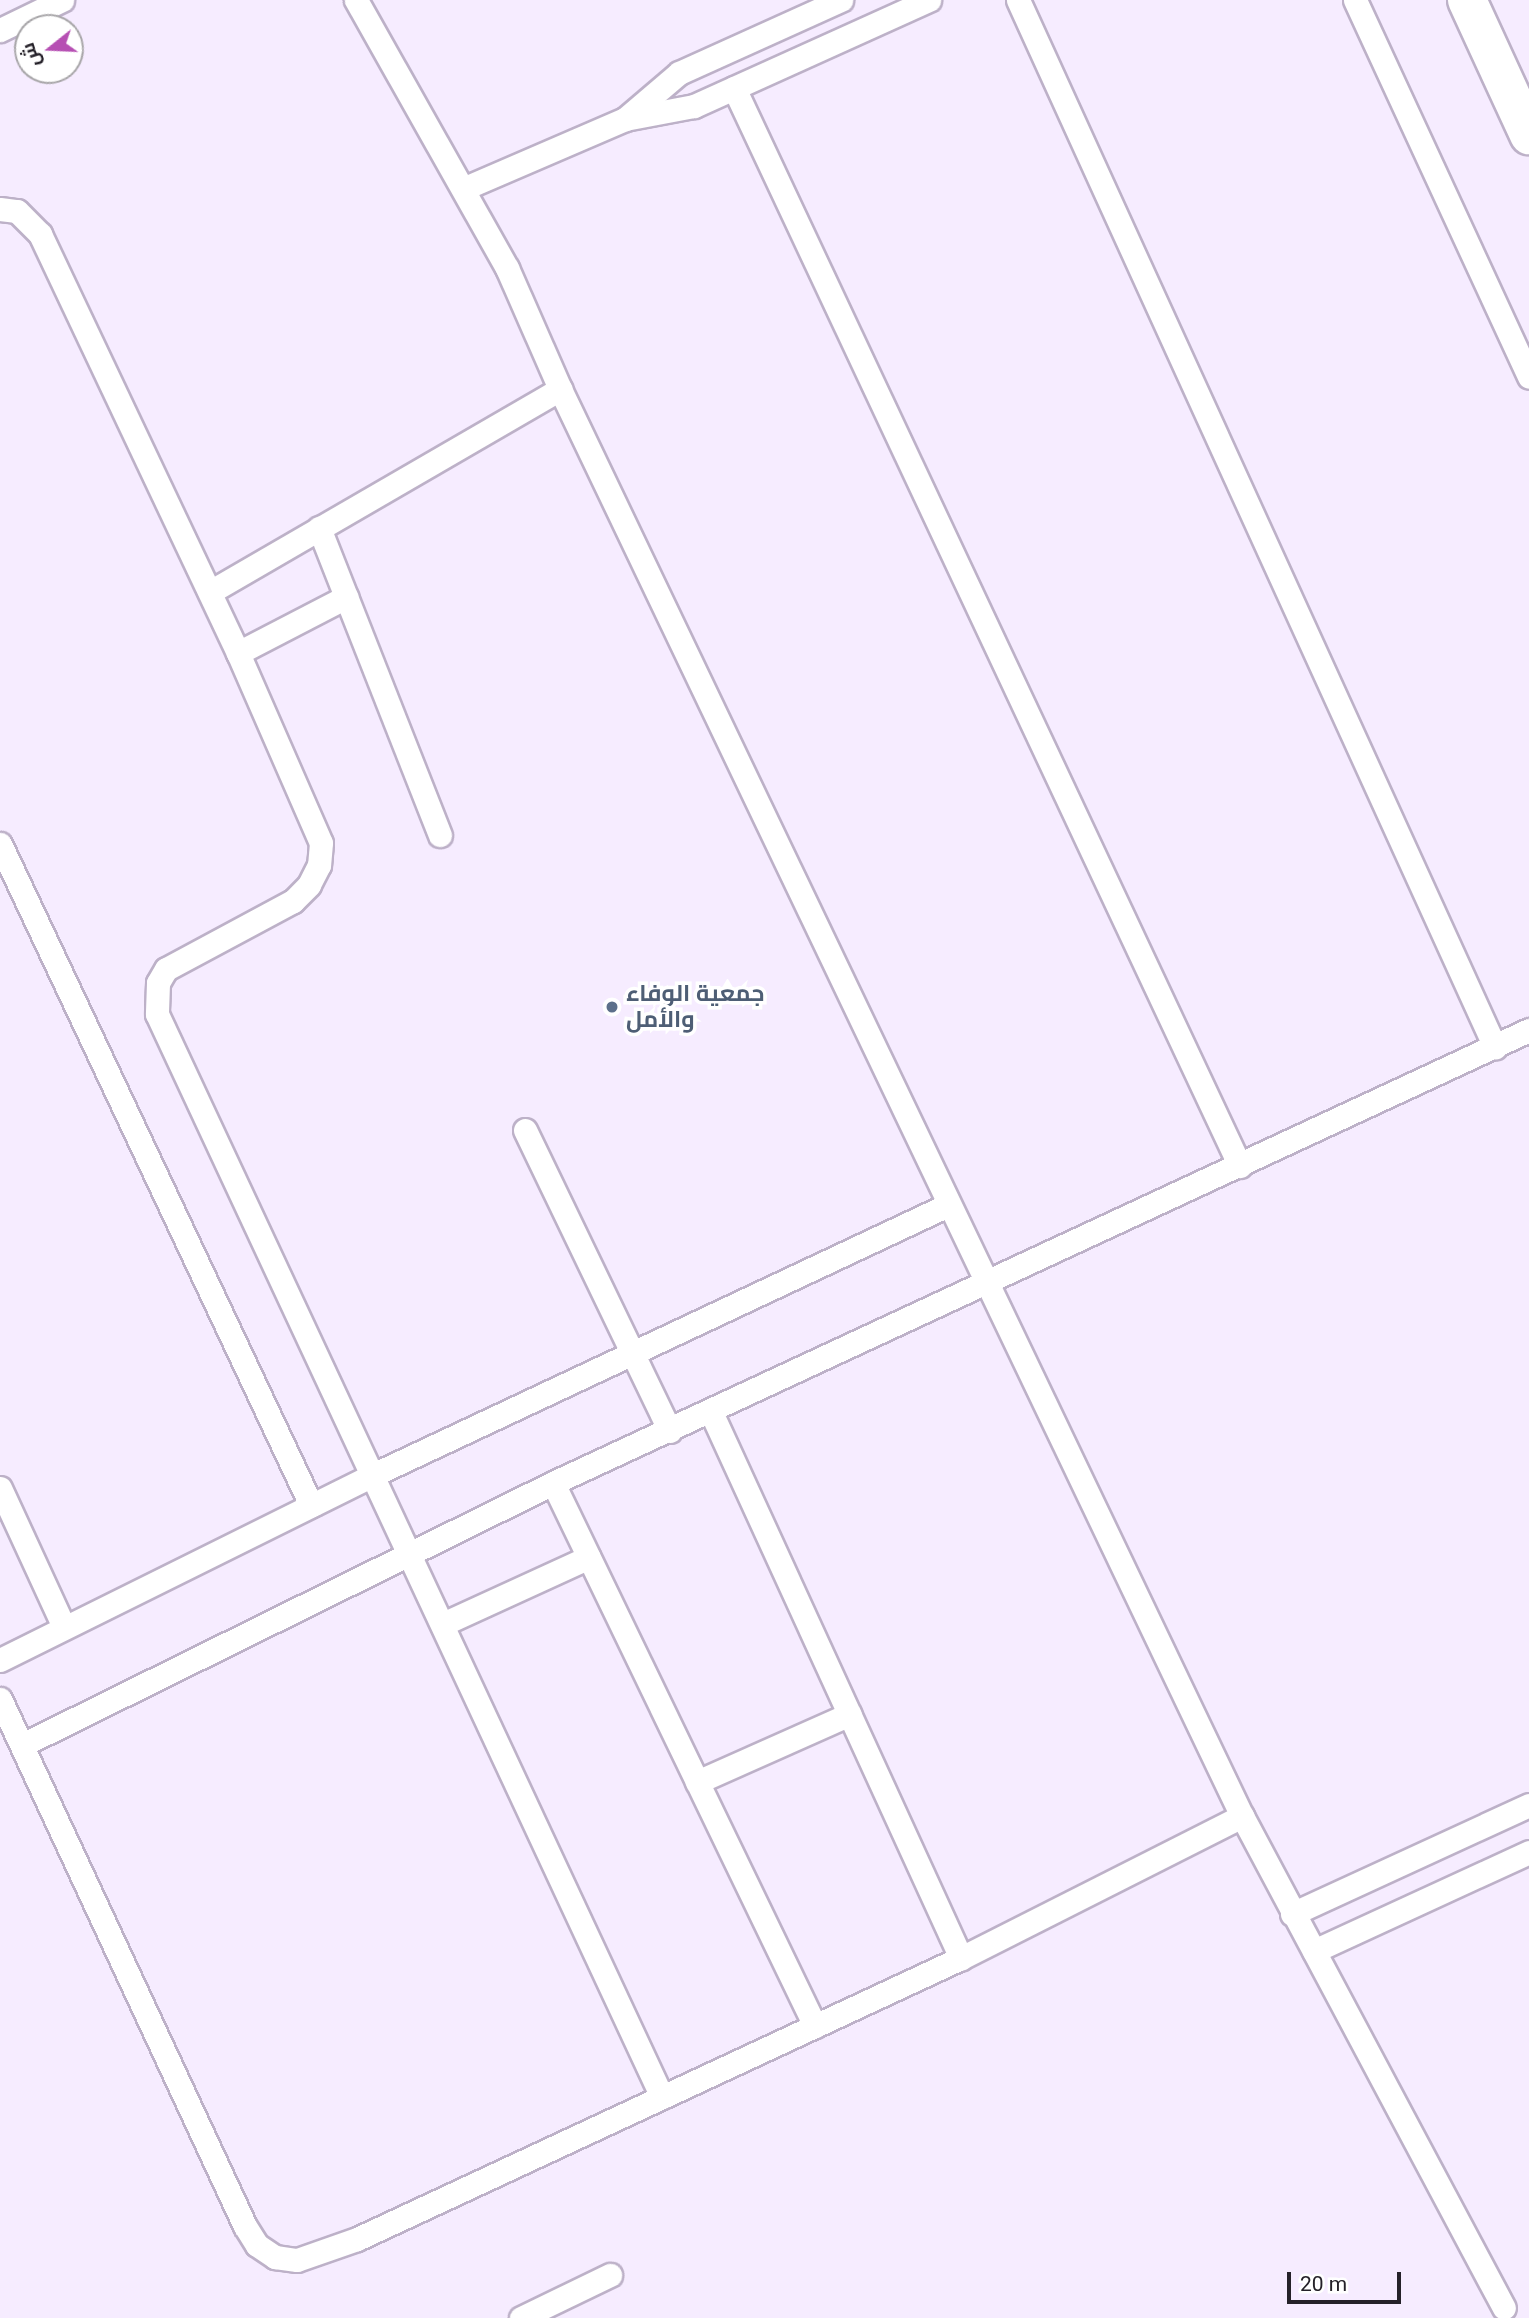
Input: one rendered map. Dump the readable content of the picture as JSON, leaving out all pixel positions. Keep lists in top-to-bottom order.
{
  "places": ["جمعية الوفاء والأمل"],
  "scale_bar": "20 m",
  "north": "left"
}
